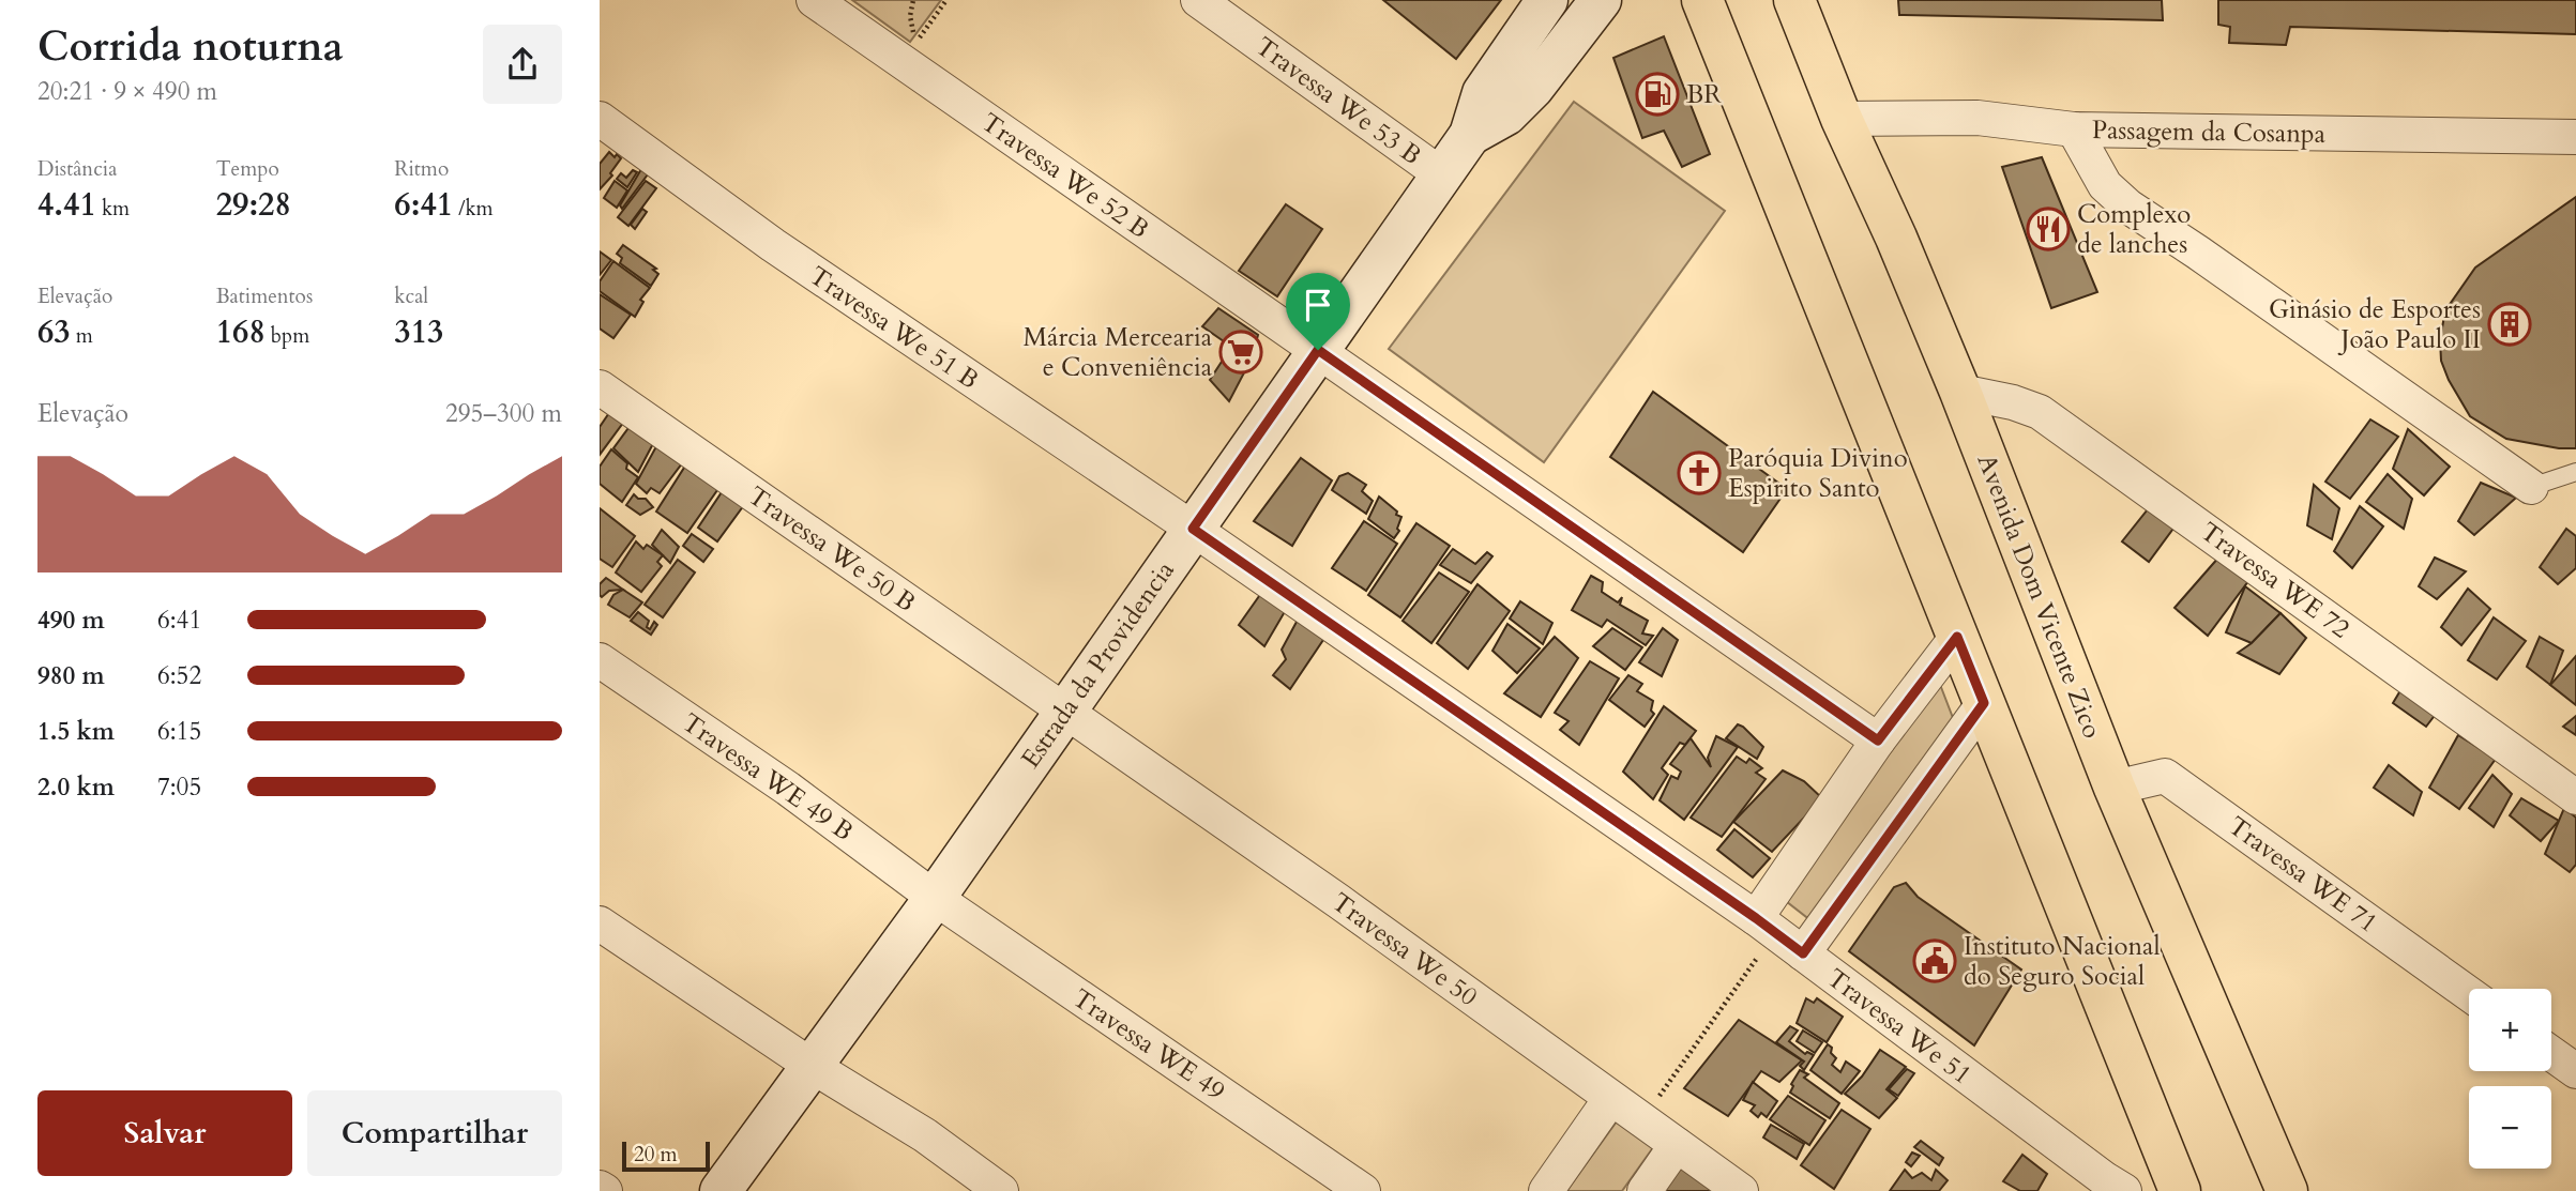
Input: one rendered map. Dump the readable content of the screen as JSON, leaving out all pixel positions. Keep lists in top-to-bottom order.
{
  "streets": {
    "main road": ["Avenida Dom Vicente Zico", "Estrada da Providencia"],
    "street": [
      "Travessa We 53 B",
      "Passagem da Cosanpa",
      "Travessa We 52 B",
      "Travessa We 51 B",
      "Travessa We 50 B",
      "Travessa WE 72",
      "Travessa WE 49 B",
      "Travessa WE 71",
      "Travessa We 50",
      "Travessa We 51",
      "Travessa WE 49"
    ]
  },
  "crossings": [
    ["Travessa We 53 B", "Estrada da Providencia"],
    ["Passagem da Cosanpa", "Avenida Dom Vicente Zico"],
    ["Travessa We 52 B", "Estrada da Providencia"],
    ["Travessa We 51 B", "Estrada da Providencia"],
    ["Travessa We 51 B", "Travessa We 51"],
    ["Travessa We 50 B", "Estrada da Providencia"],
    ["Travessa We 50 B", "Travessa We 50"],
    ["Travessa WE 72", "Avenida Dom Vicente Zico"],
    ["Avenida Dom Vicente Zico", "Travessa WE 71"],
    ["Estrada da Providencia", "Travessa WE 49 B"],
    ["Estrada da Providencia", "Travessa We 50"],
    ["Estrada da Providencia", "Travessa We 51"],
    ["Estrada da Providencia", "Travessa WE 49"],
    ["Travessa WE 49 B", "Travessa WE 49"]
  ],
  "places": {
    "fuel station": ["BR"],
    "restaurant": ["Complexo de lanches"],
    "building": ["Ginásio de Esportes João Paulo II"],
    "supermarket": ["Márcia Mercearia e Conveniência"],
    "church": ["Paróquia Divino Espirito Santo"],
    "public building": ["Instituto Nacional do Seguro Social"]
  },
  "scale_bar": "20 m",
  "page": {
    "heading": ["Corrida noturna", "20:21 · 9 × 490 m"],
    "stats": [
      ["Distância", "4.41 km"],
      ["Tempo", "29:28"],
      ["Ritmo", "6:41 /km"],
      ["Elevação", "63 m"],
      ["Batimentos", "168 bpm"],
      ["kcal", "313"]
    ],
    "chart": ["Elevação", "295–300 m"],
    "list": [
      {
        "name": "490 m",
        "note": "6:41"
      },
      {
        "name": "980 m",
        "note": "6:52"
      },
      {
        "name": "1.5 km",
        "note": "6:15"
      },
      {
        "name": "2.0 km",
        "note": "7:05"
      }
    ],
    "map_buttons": ["+", "−"],
    "buttons": ["Salvar", "Compartilhar"],
    "scale": "20 m"
  }
}
